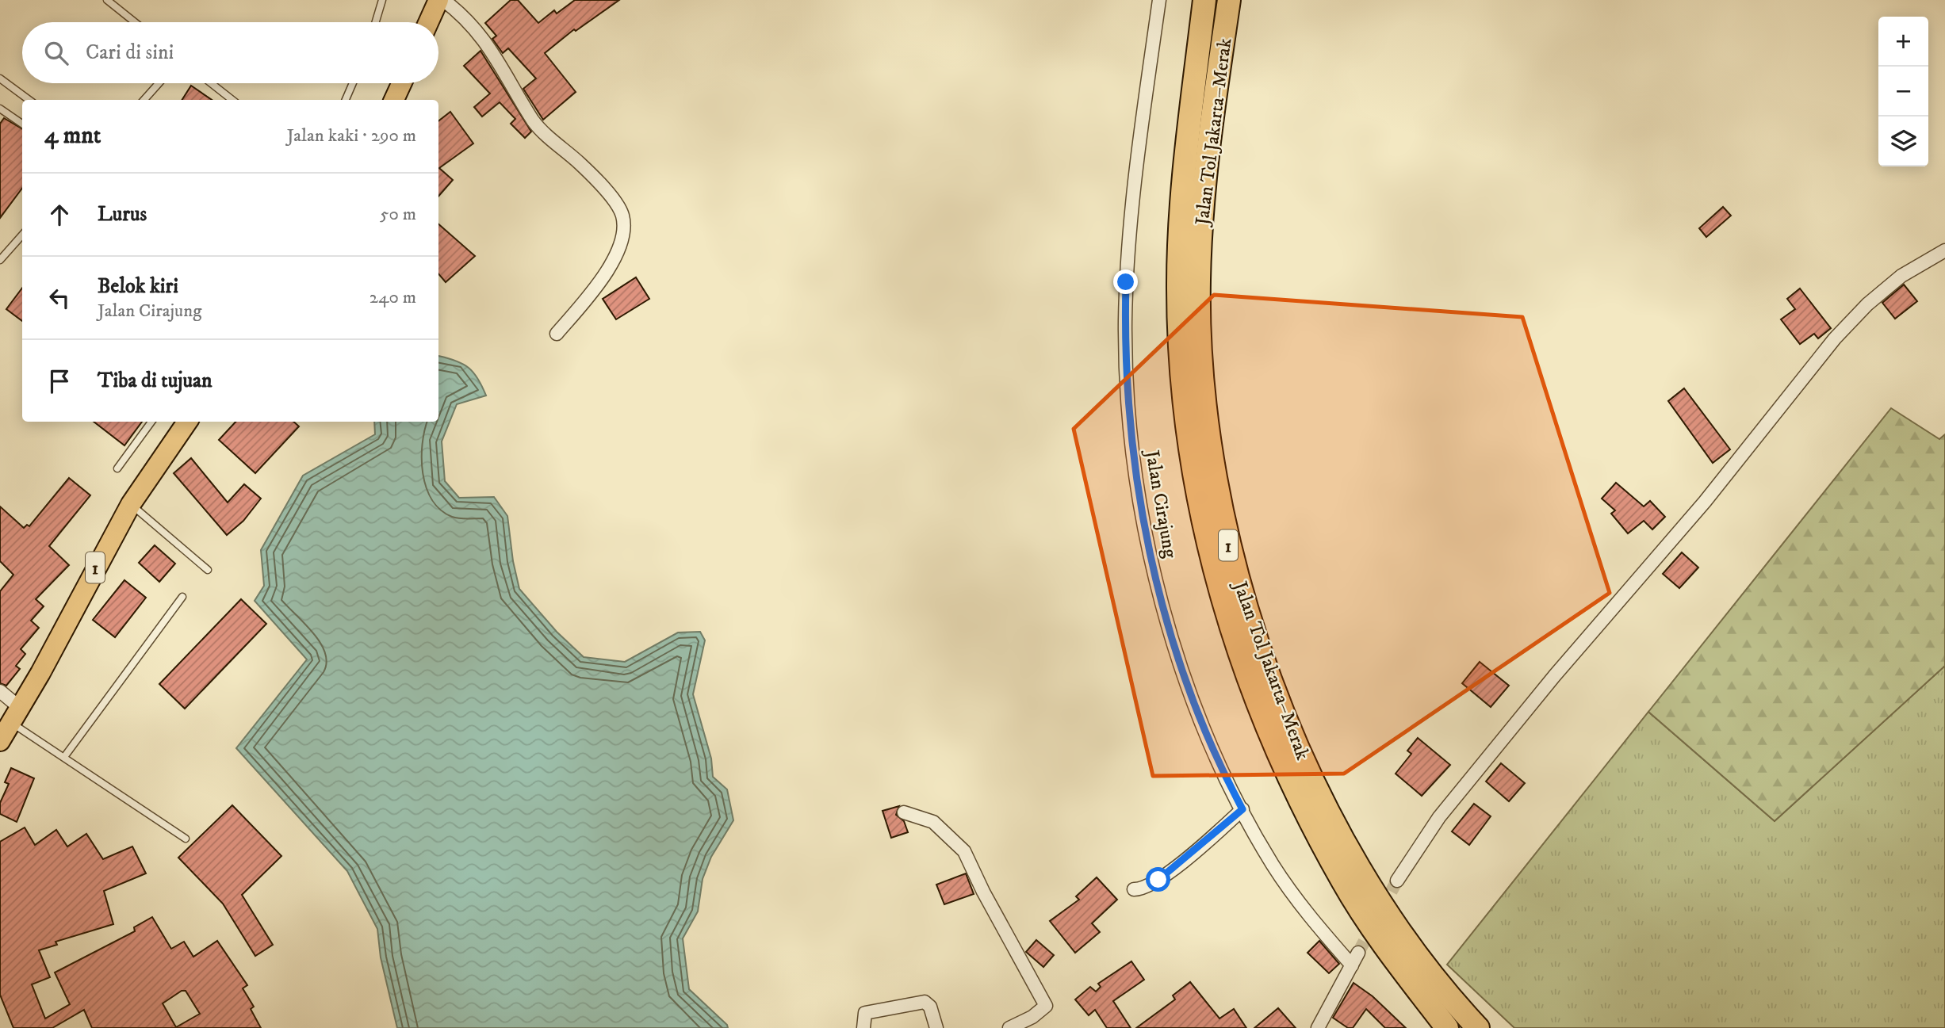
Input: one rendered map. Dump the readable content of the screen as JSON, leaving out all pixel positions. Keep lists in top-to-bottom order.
{
  "streets": {
    "highway": ["Jalan Tol Jakarta–Merak", "1"],
    "street": ["Jalan Cirajung"]
  },
  "page": {
    "map_buttons": ["+", "−"],
    "search": "Cari di sini",
    "heading": ["4 mnt", "Jalan kaki · 290 m"],
    "list": [
      ["Lurus", "50 m"],
      ["Belok kiri", "Jalan Cirajung", "240 m"],
      "Tiba di tujuan"
    ]
  }
}
